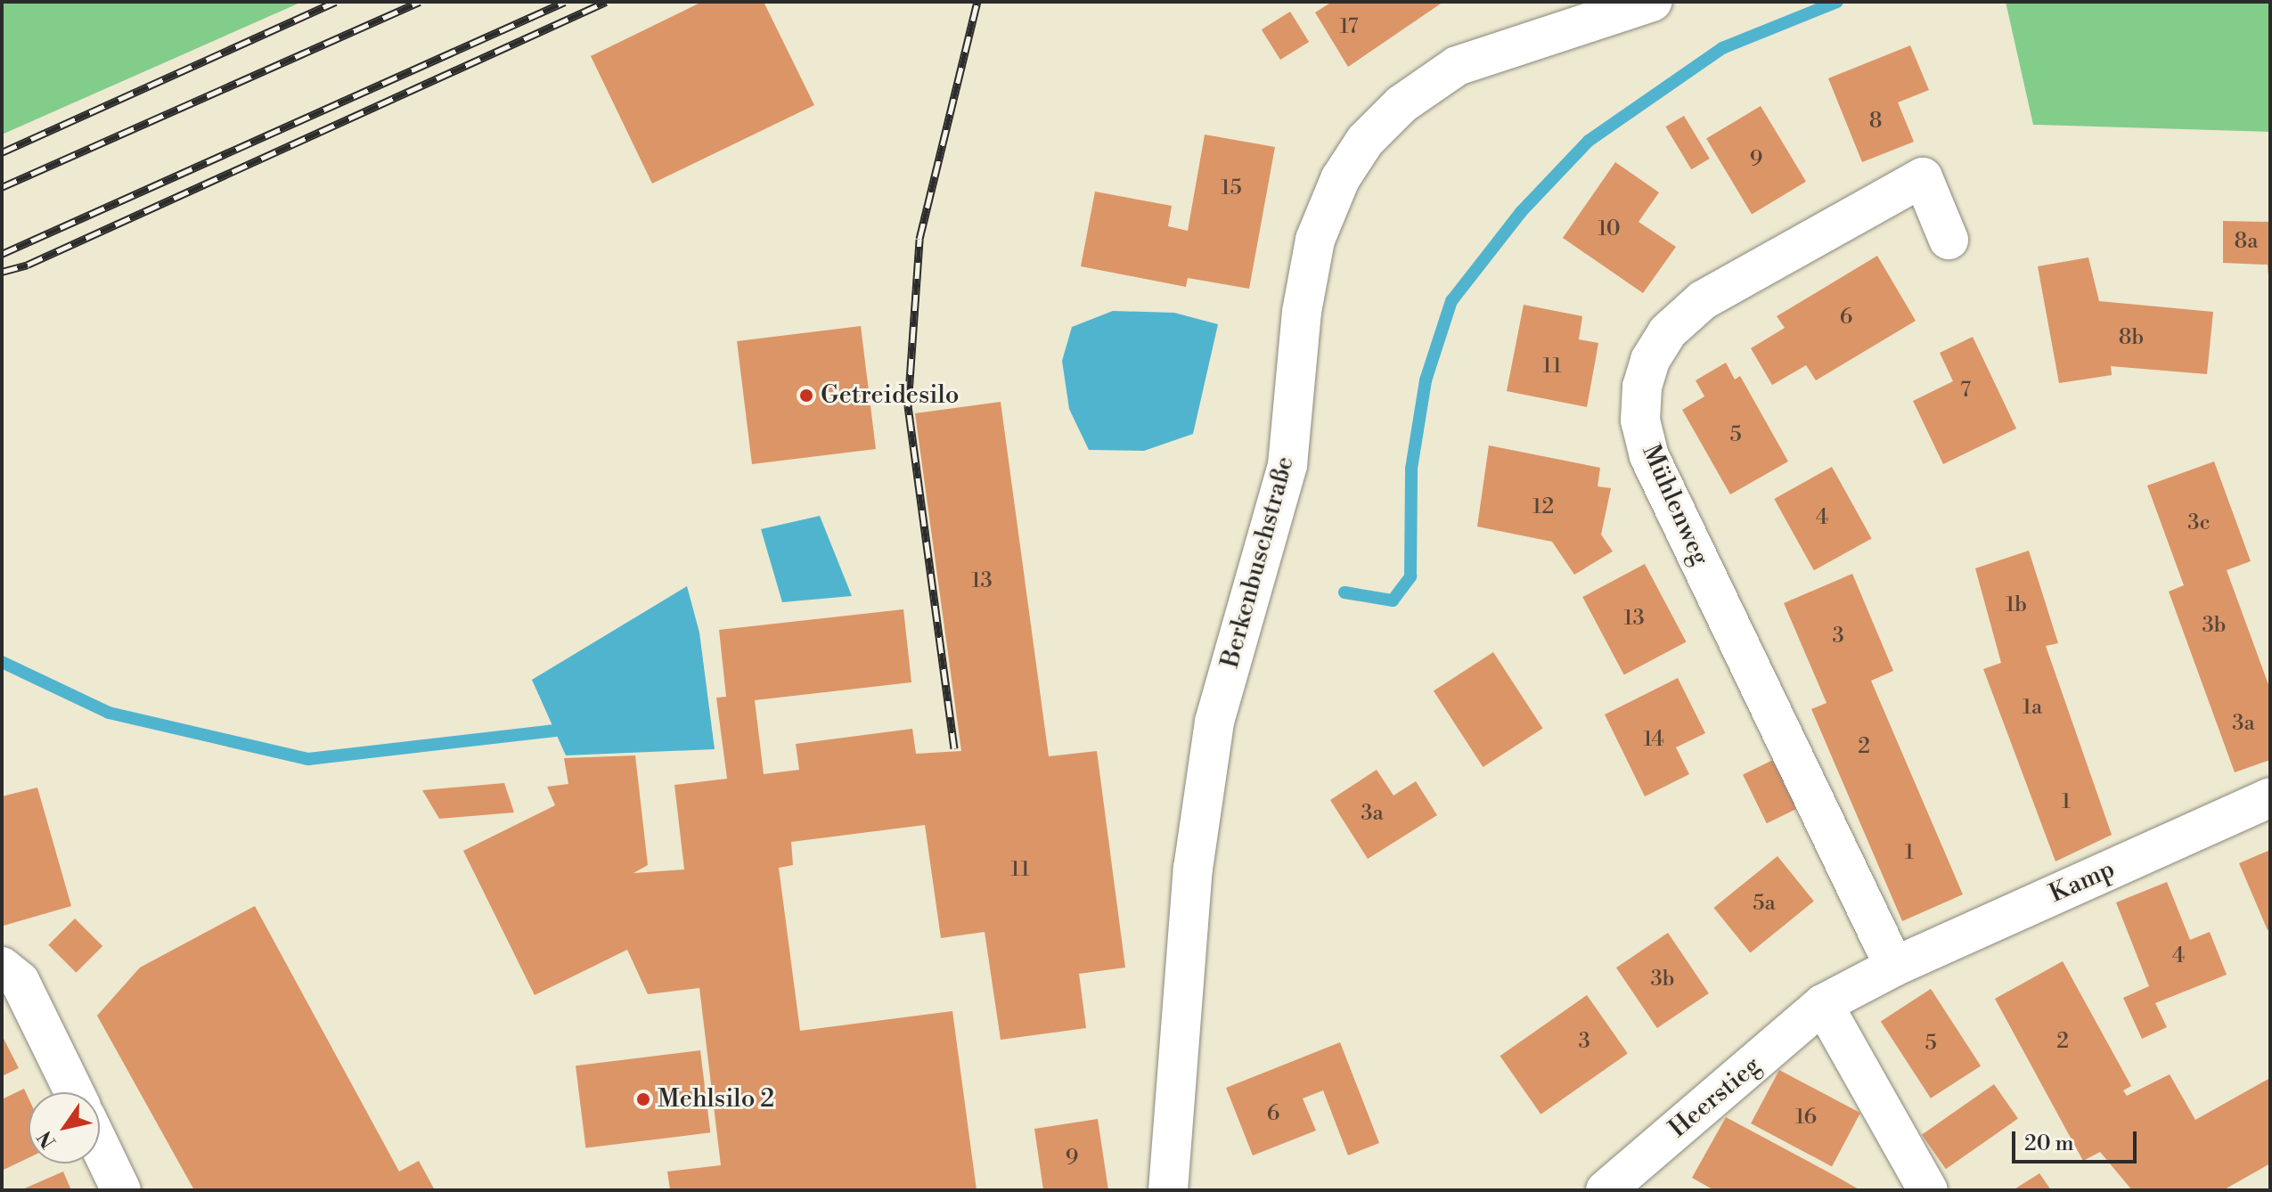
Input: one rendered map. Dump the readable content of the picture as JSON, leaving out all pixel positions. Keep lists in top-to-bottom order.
{
  "streets": {
    "street": [
      "Mühlenweg",
      "Berkenbuschstraße",
      "Kamp",
      "Heerstieg"
    ]
  },
  "crossings": [
    ["Mühlenweg", "Kamp"],
    ["Mühlenweg", "Heerstieg"],
    ["Kamp", "Heerstieg"]
  ],
  "places": ["Getreidesilo", "Mehlsilo 2"],
  "house_numbers": [
    "17",
    "8",
    "9",
    "15",
    "10",
    "8a",
    "6",
    "8b",
    "11",
    "7",
    "5",
    "12",
    "4",
    "3c",
    "13",
    "1b",
    "13",
    "3b",
    "3",
    "1a",
    "3a",
    "14",
    "2",
    "1",
    "3a",
    "1",
    "11",
    "5a",
    "4",
    "3b",
    "3",
    "2",
    "5",
    "6",
    "16",
    "9"
  ],
  "scale_bar": "20 m",
  "north": "bottom left"
}
